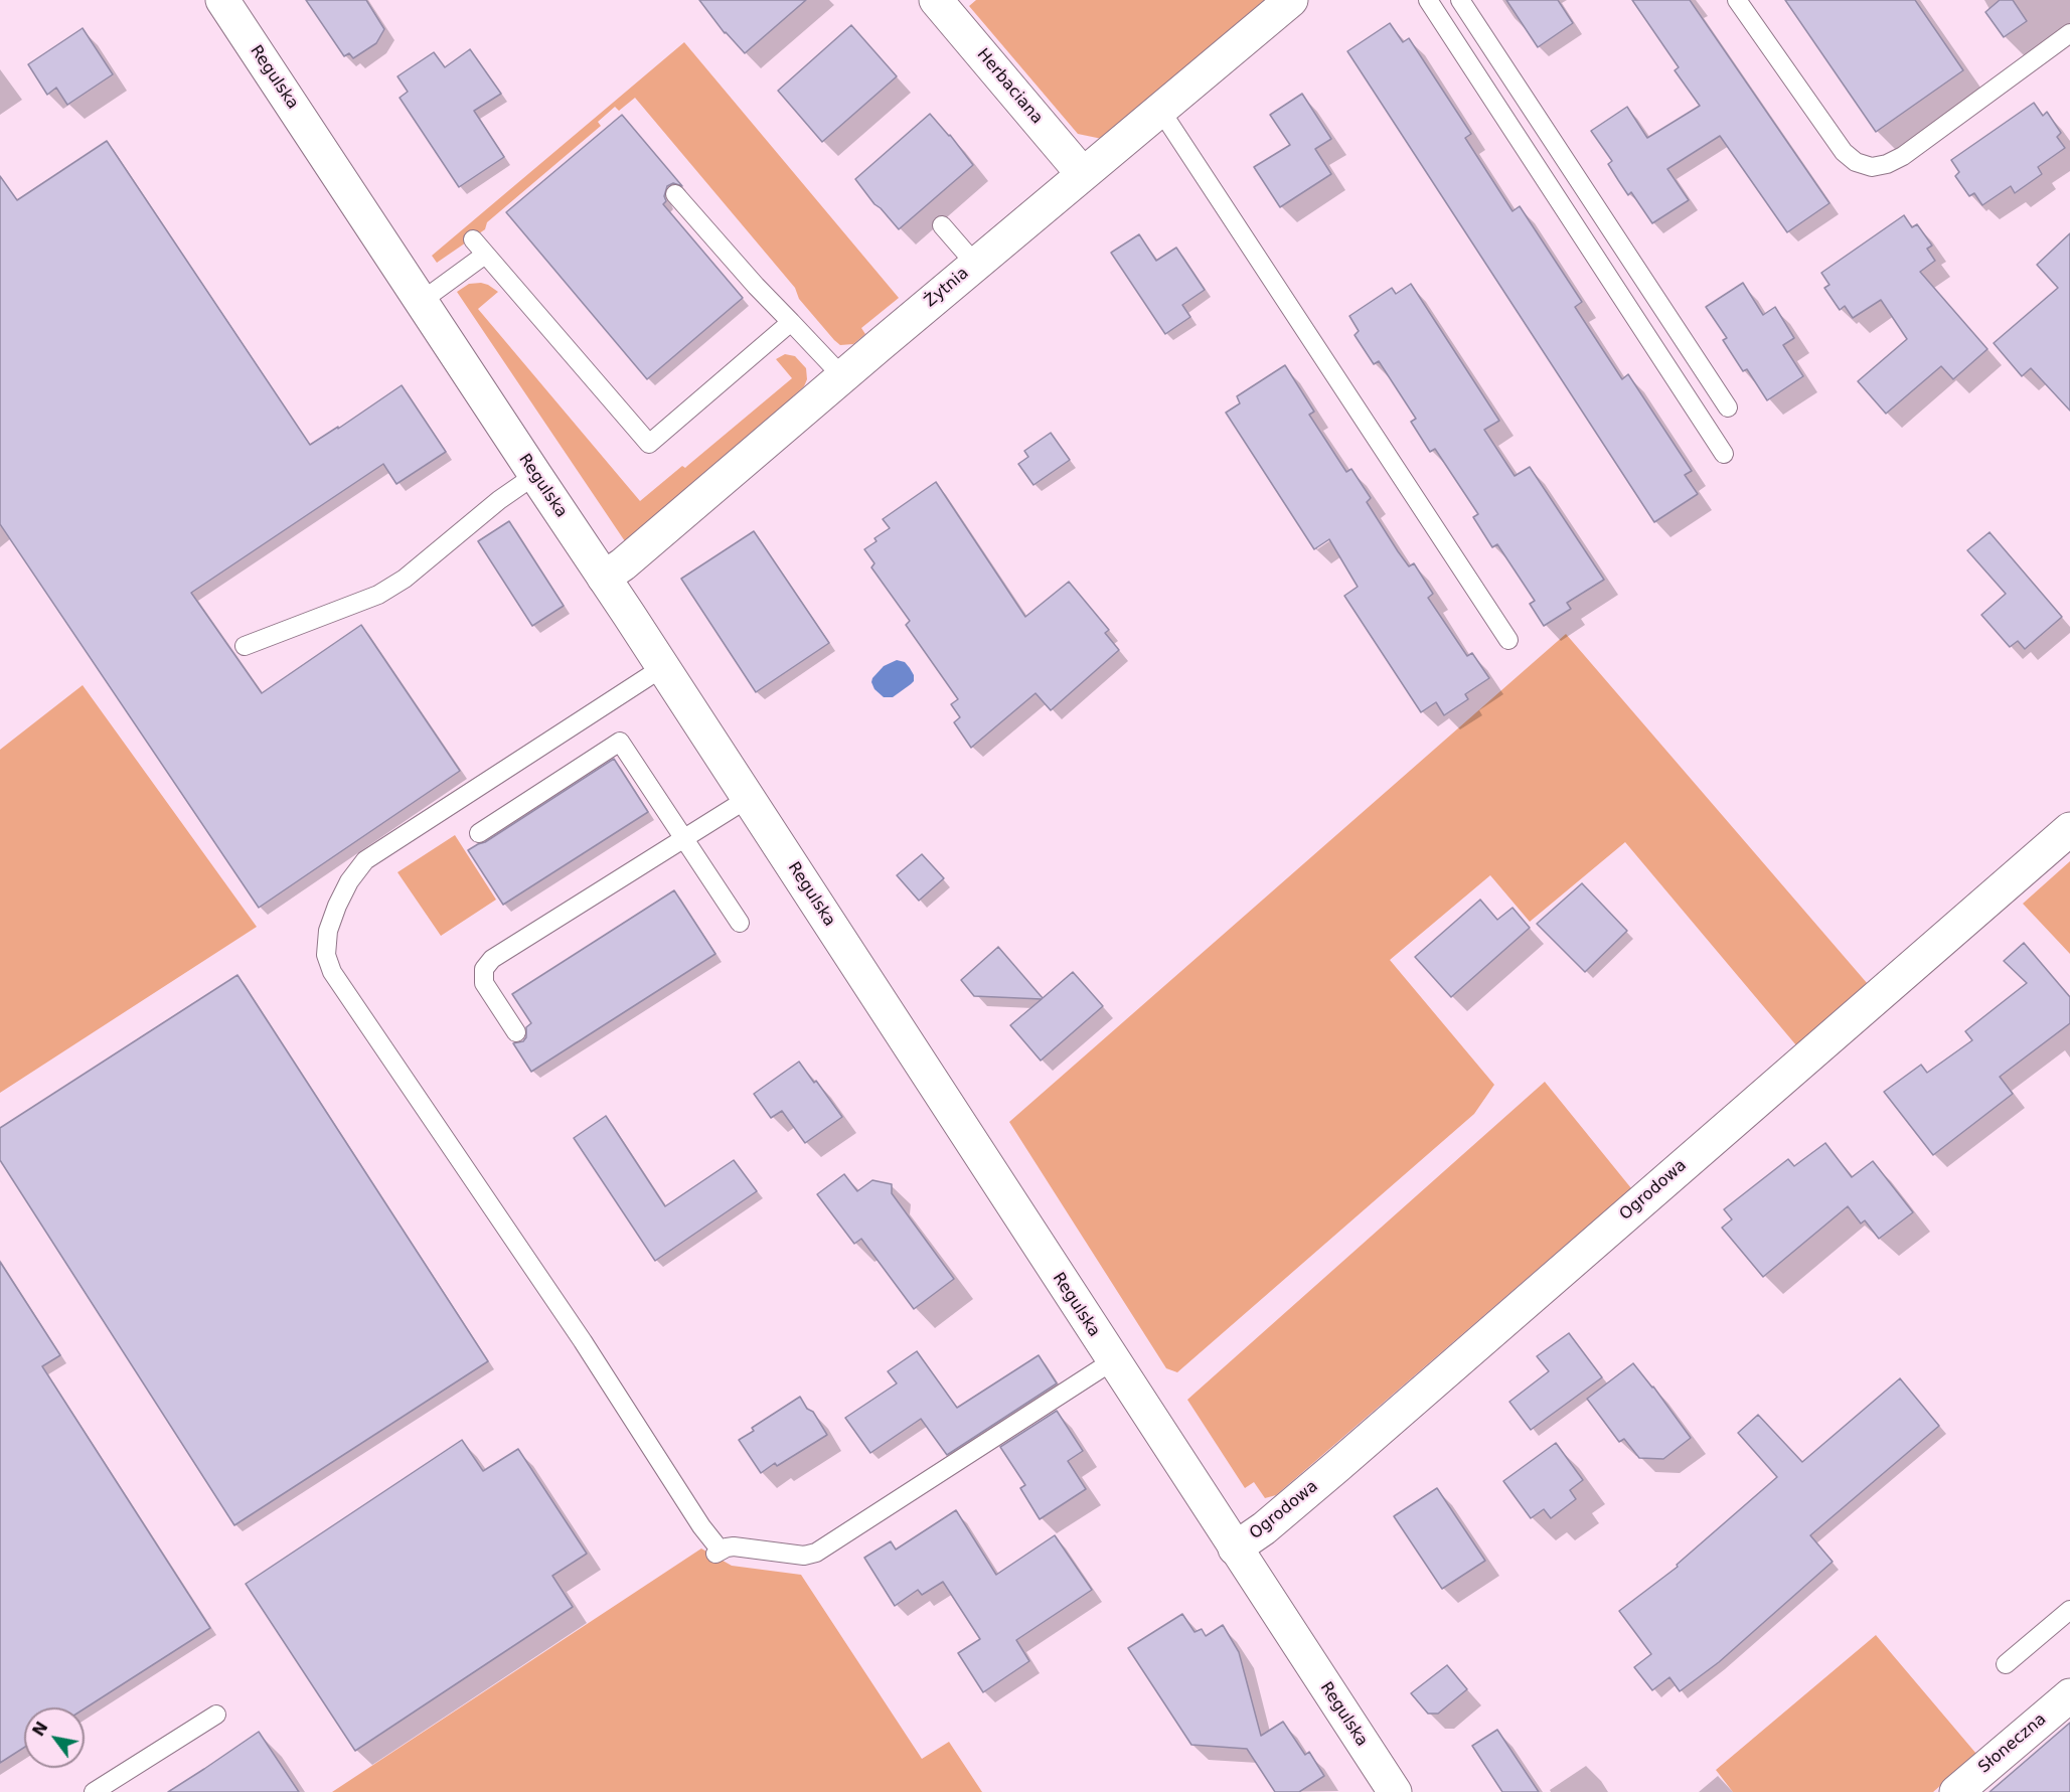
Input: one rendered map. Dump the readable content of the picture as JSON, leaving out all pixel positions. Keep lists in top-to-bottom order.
{
  "streets": {
    "street": [
      "Regulska",
      "Herbaciana",
      "Żytnia",
      "Ogrodowa",
      "Słoneczna"
    ]
  },
  "crossings": [
    ["Regulska", "Żytnia"],
    ["Regulska", "Ogrodowa"],
    ["Herbaciana", "Żytnia"]
  ],
  "north": "top left"
}
